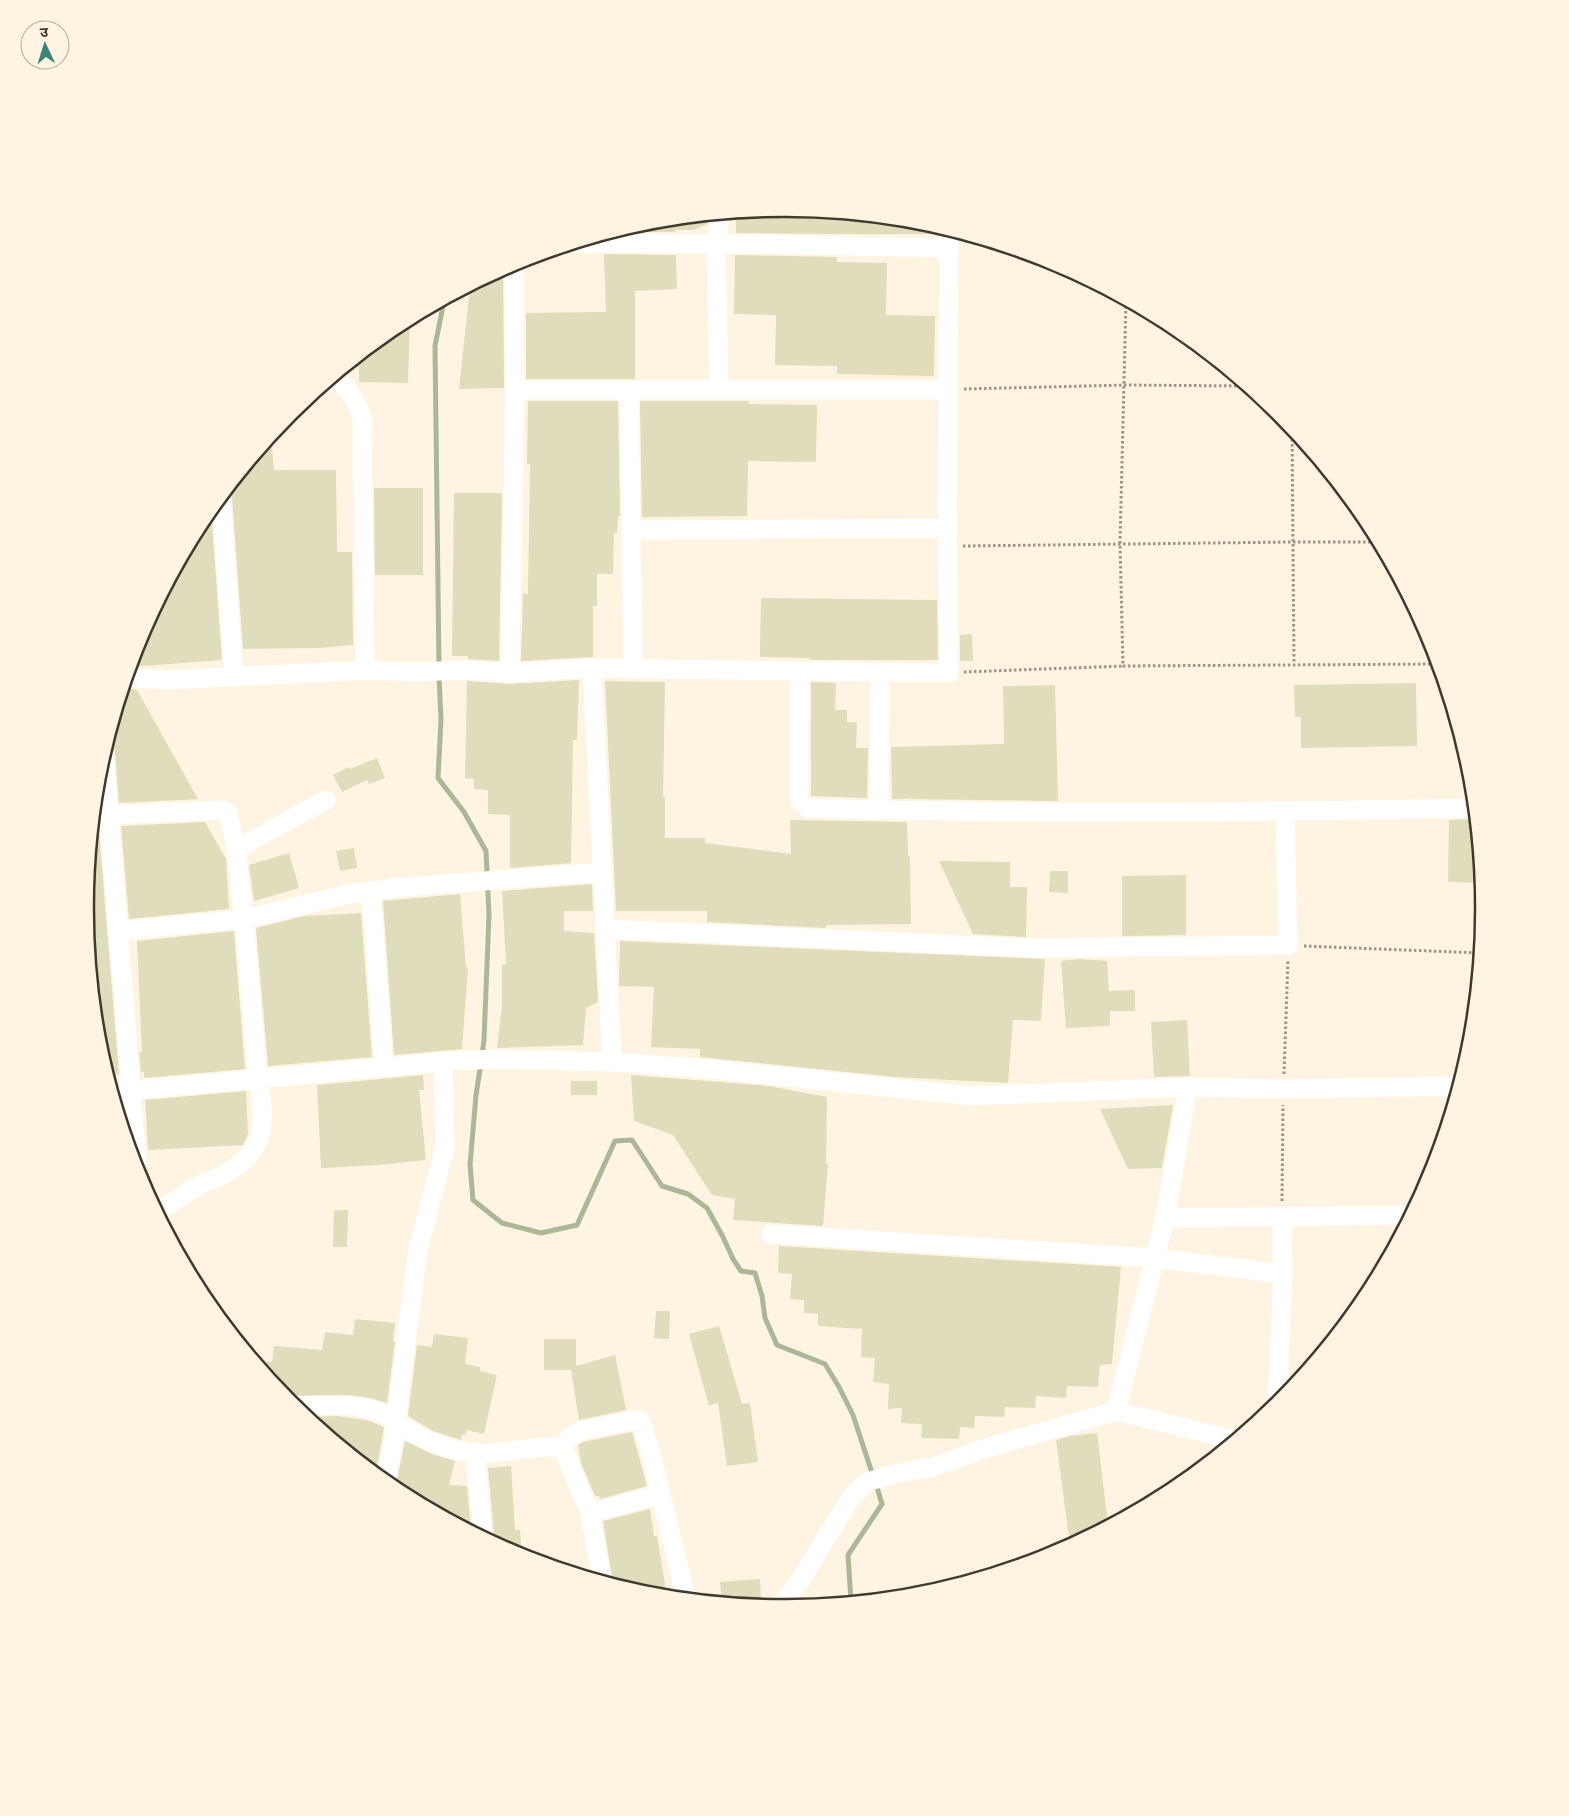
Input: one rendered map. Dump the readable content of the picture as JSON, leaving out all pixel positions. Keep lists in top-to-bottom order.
{
  "north": "top"
}
